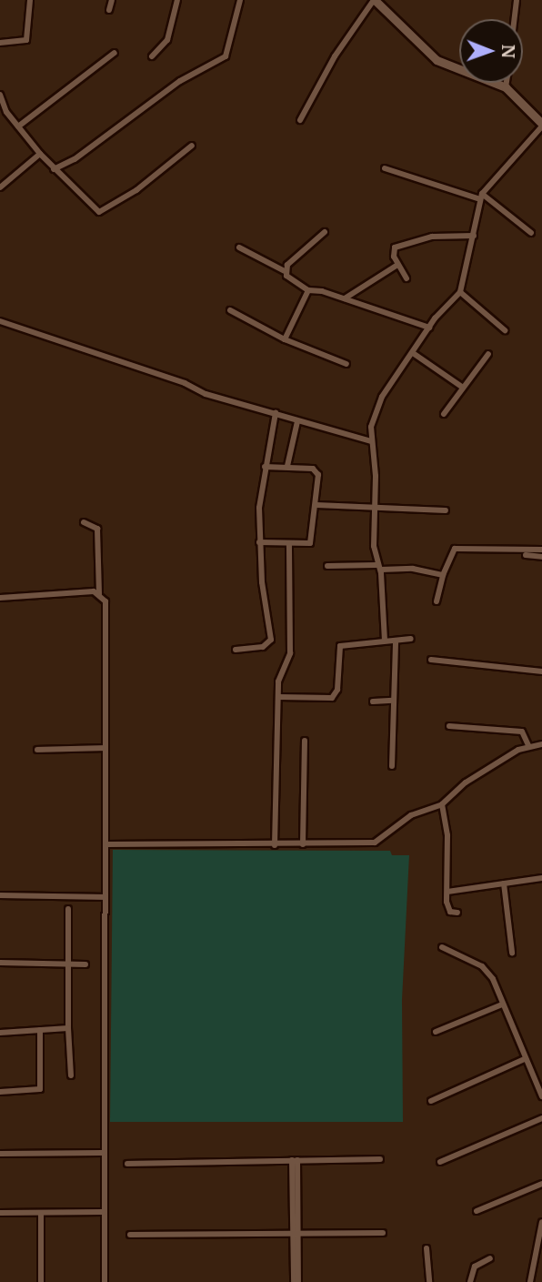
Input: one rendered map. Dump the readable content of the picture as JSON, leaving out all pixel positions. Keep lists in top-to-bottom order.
{
  "north": "right"
}
